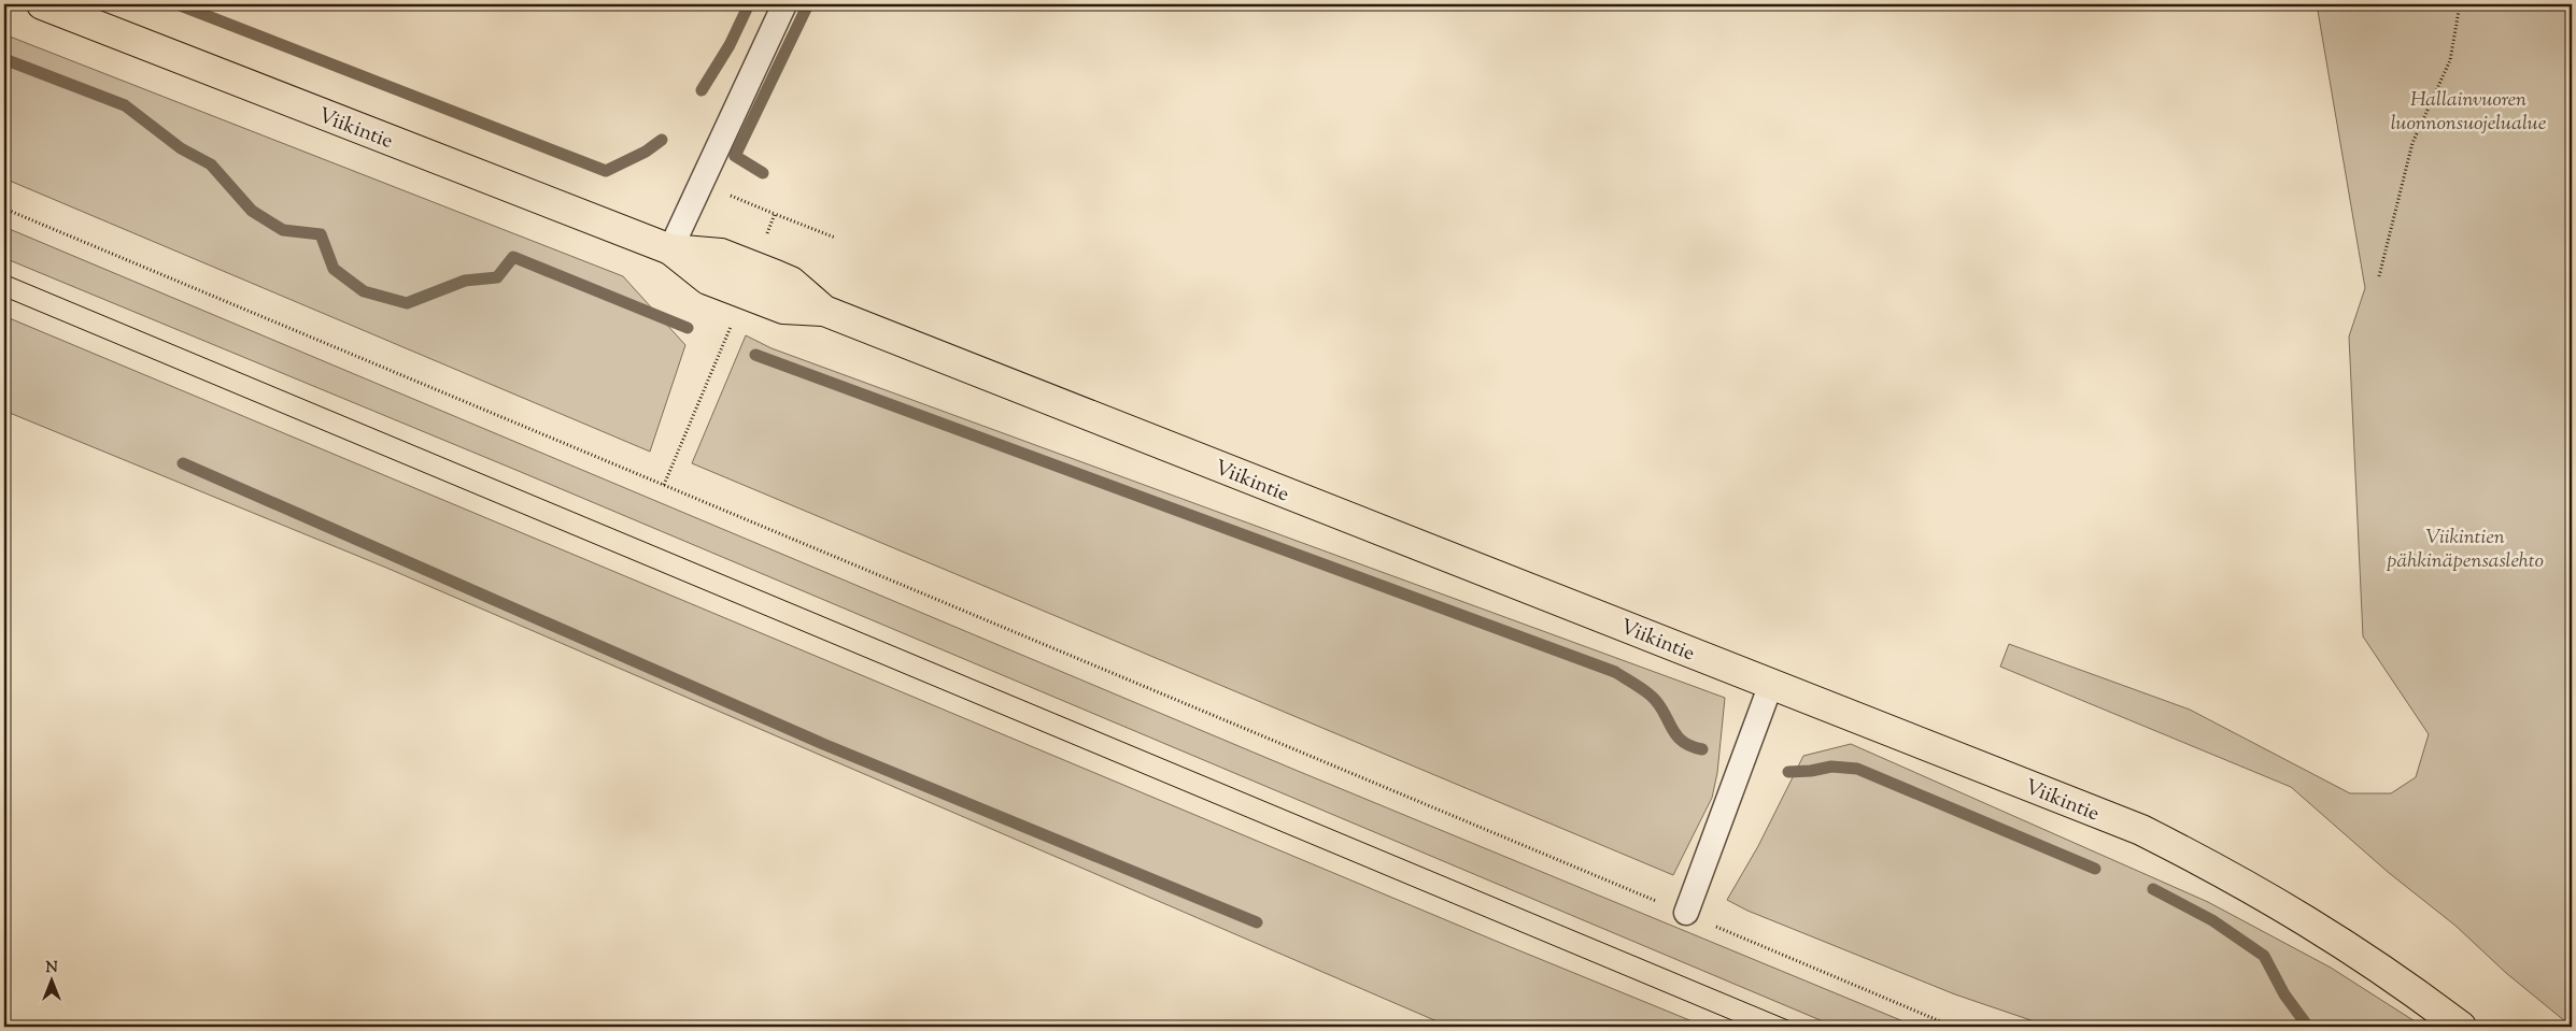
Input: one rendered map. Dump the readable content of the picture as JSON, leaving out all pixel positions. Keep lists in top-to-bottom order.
{
  "streets": {
    "main road": ["Viikintie"]
  },
  "parks": ["Hallainvuoren luonnonsuojelualue", "Viikintien pähkinäpensaslehto"],
  "north": "top"
}
